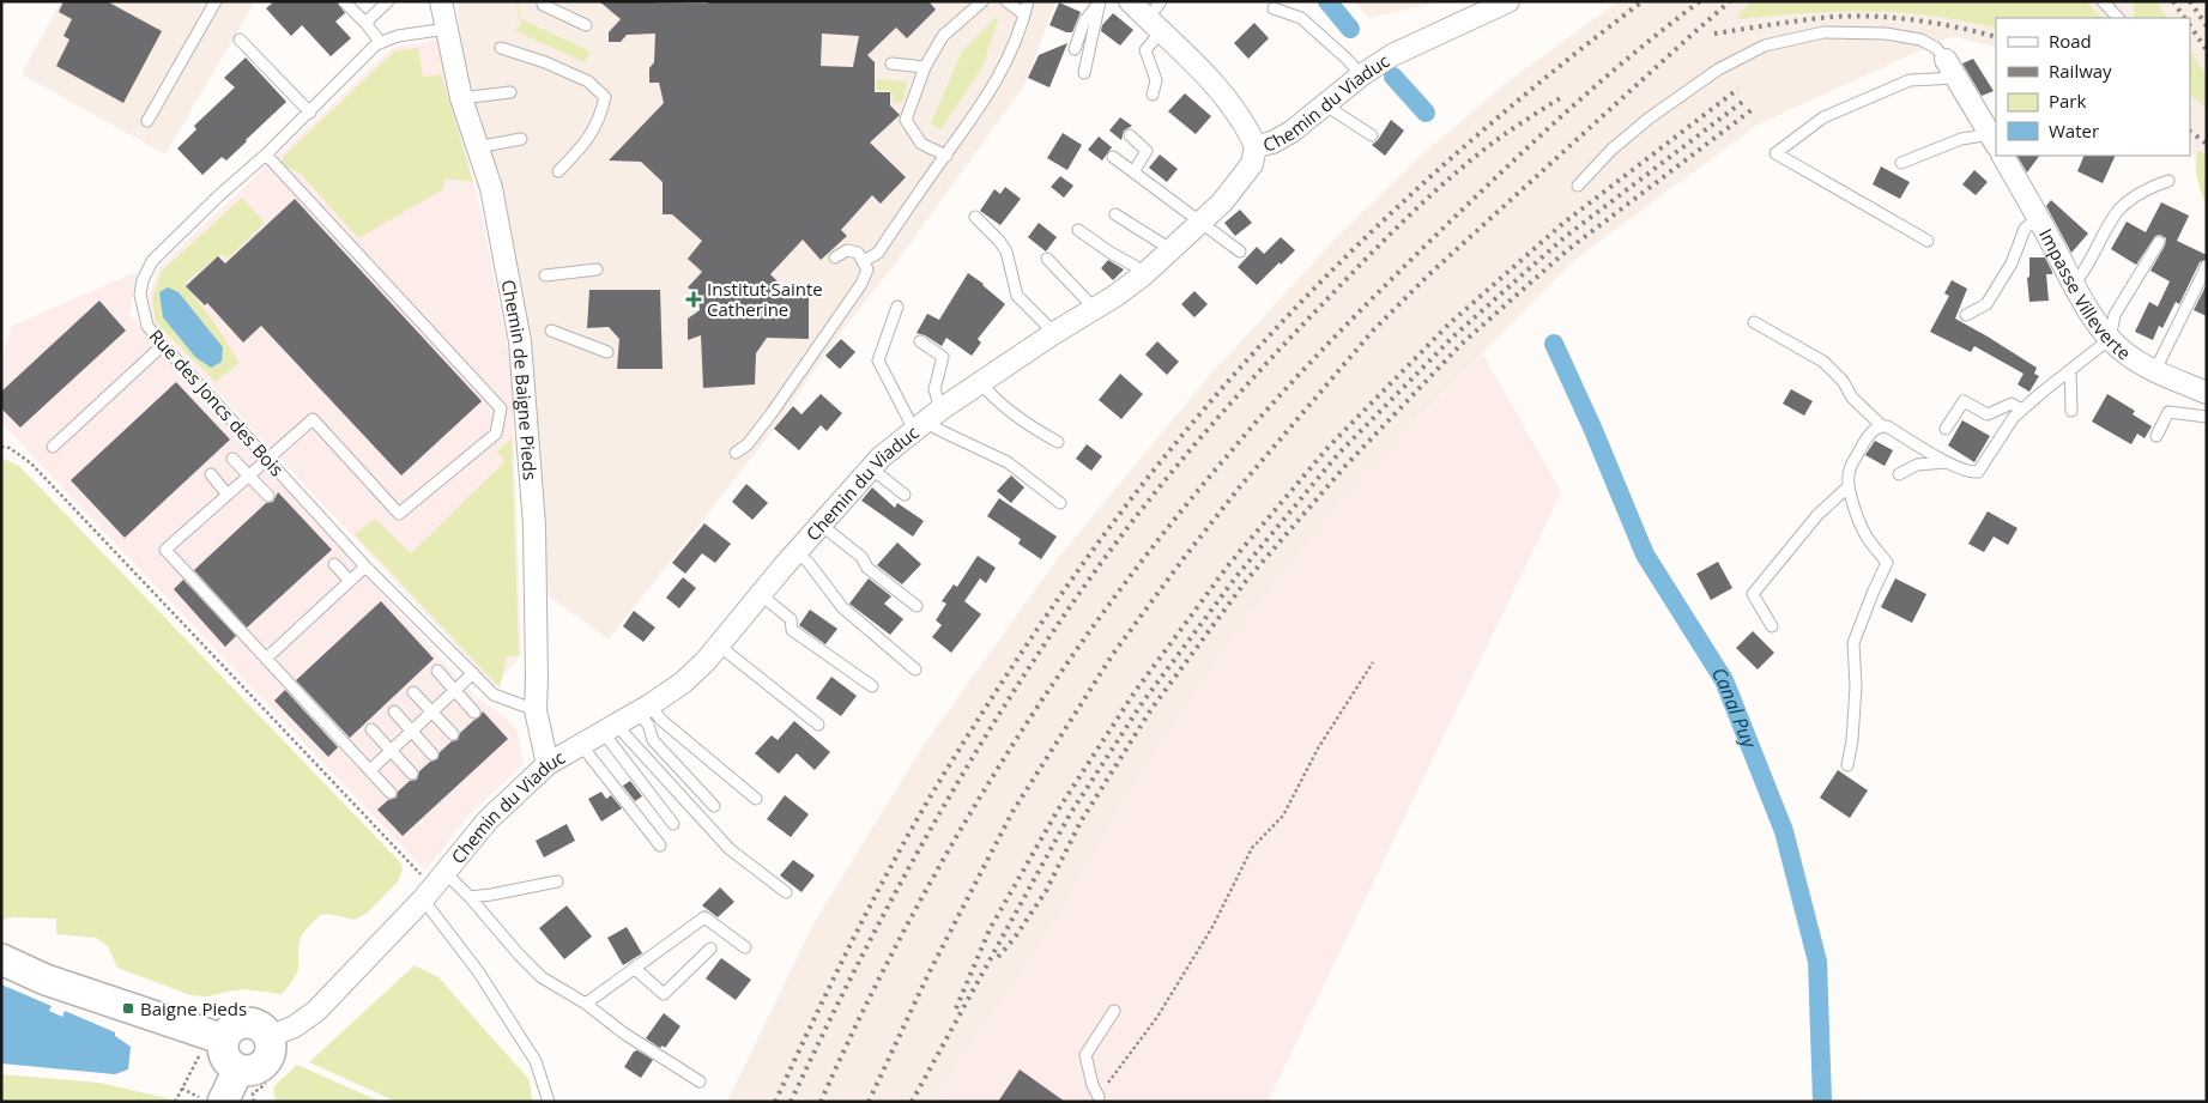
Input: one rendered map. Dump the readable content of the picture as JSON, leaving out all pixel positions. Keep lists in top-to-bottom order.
{
  "streets": {
    "street": ["Chemin du Viaduc", "Impasse Villeverte", "Chemin de Baigne Pieds"],
    "lane": ["Rue des Joncs des Bois"]
  },
  "crossings": [
    ["Chemin du Viaduc", "Chemin de Baigne Pieds"],
    ["Chemin de Baigne Pieds", "Rue des Joncs des Bois"]
  ],
  "water": ["Canal Puy"],
  "places": {
    "health": ["Institut Sainte Catherine"],
    "transit": ["Baigne Pieds"]
  },
  "legend": [
    "Road",
    "Railway",
    "Park",
    "Water"
  ]
}
